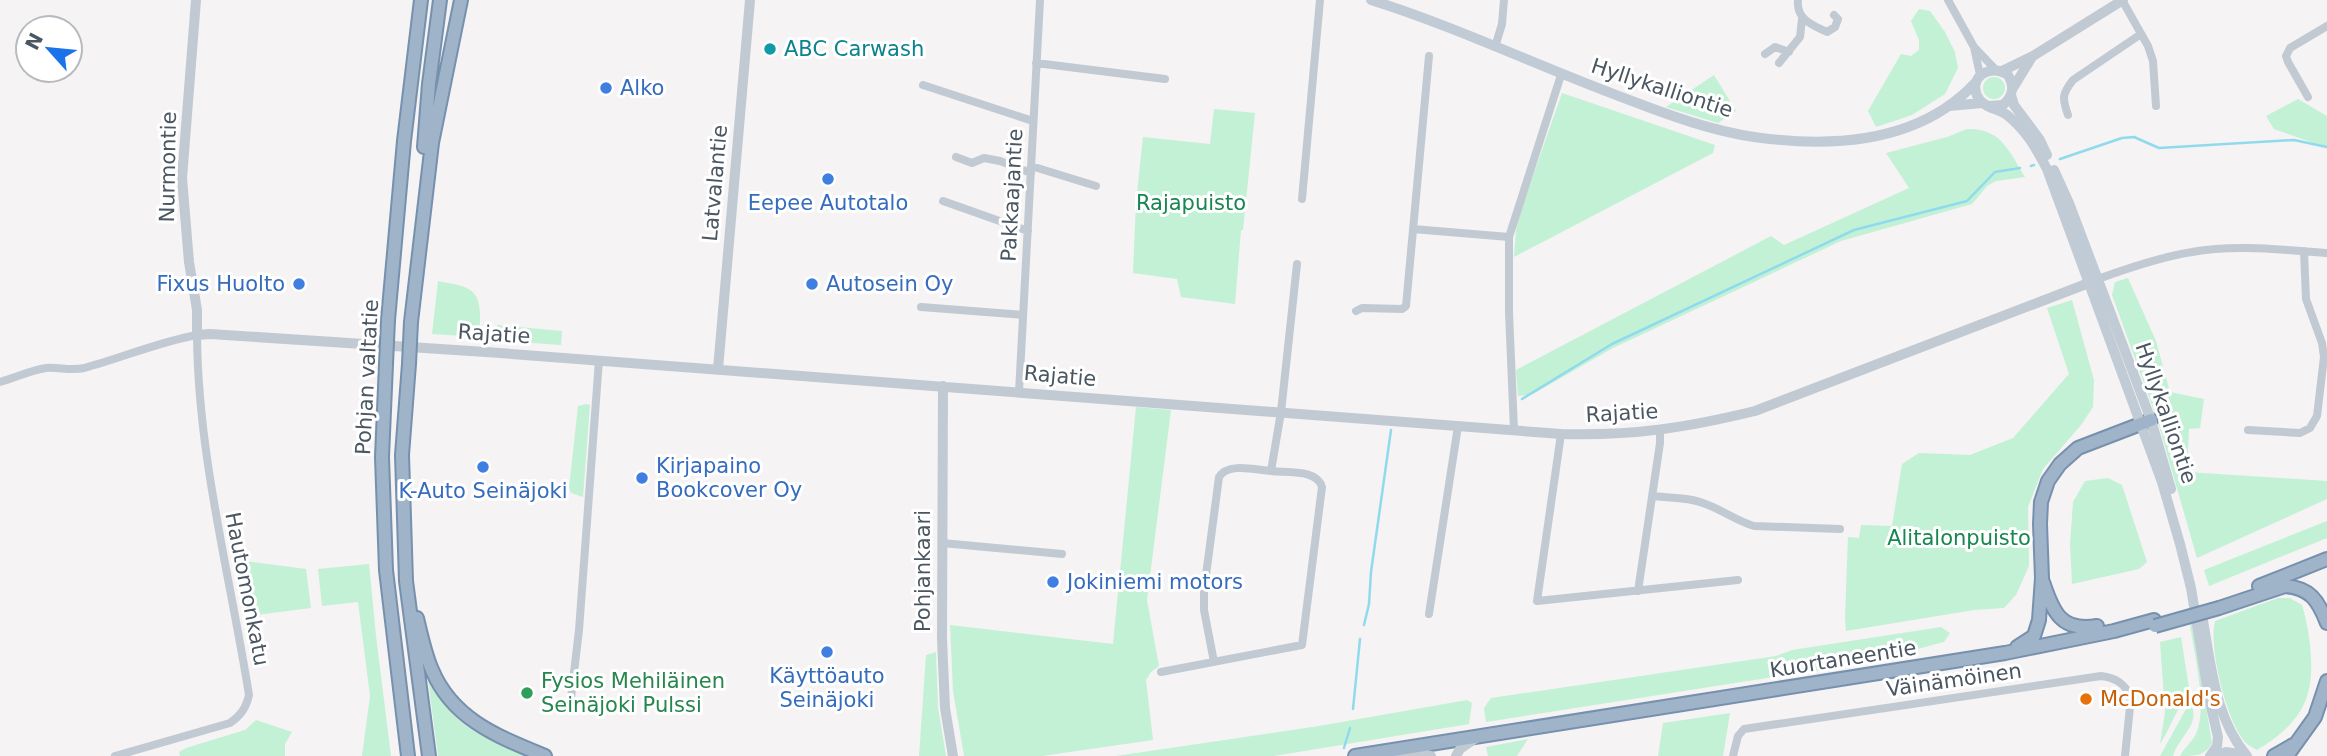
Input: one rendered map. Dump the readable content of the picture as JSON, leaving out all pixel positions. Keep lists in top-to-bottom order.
{
  "streets": {
    "highway": ["Pohjan valtatie", "Kuortaneentie"],
    "main road": ["Hyllykalliontie"],
    "street": [
      "Nurmontie",
      "Latvalantie",
      "Pakkaajantie",
      "Rajatie",
      "Pohjankaari",
      "Hautomonkatu",
      "Väinämöinen"
    ]
  },
  "crossings": [
    ["Hyllykalliontie", "Rajatie"],
    ["Nurmontie", "Rajatie"],
    ["Nurmontie", "Hautomonkatu"],
    ["Latvalantie", "Rajatie"],
    ["Pakkaajantie", "Rajatie"],
    ["Rajatie", "Pohjankaari"],
    ["Rajatie", "Hautomonkatu"]
  ],
  "parks": ["Rajapuisto", "Alitalonpuisto"],
  "places": [
    "ABC Carwash",
    "Alko",
    "Eepee Autotalo",
    "Fixus Huolto",
    "Autosein Oy",
    "K-Auto Seinäjoki",
    "Kirjapaino Bookcover Oy",
    "Jokiniemi motors",
    "Käyttöauto Seinäjoki",
    "Fysios Mehiläinen Seinäjoki Pulssi",
    "McDonald's"
  ],
  "north": "top left"
}
